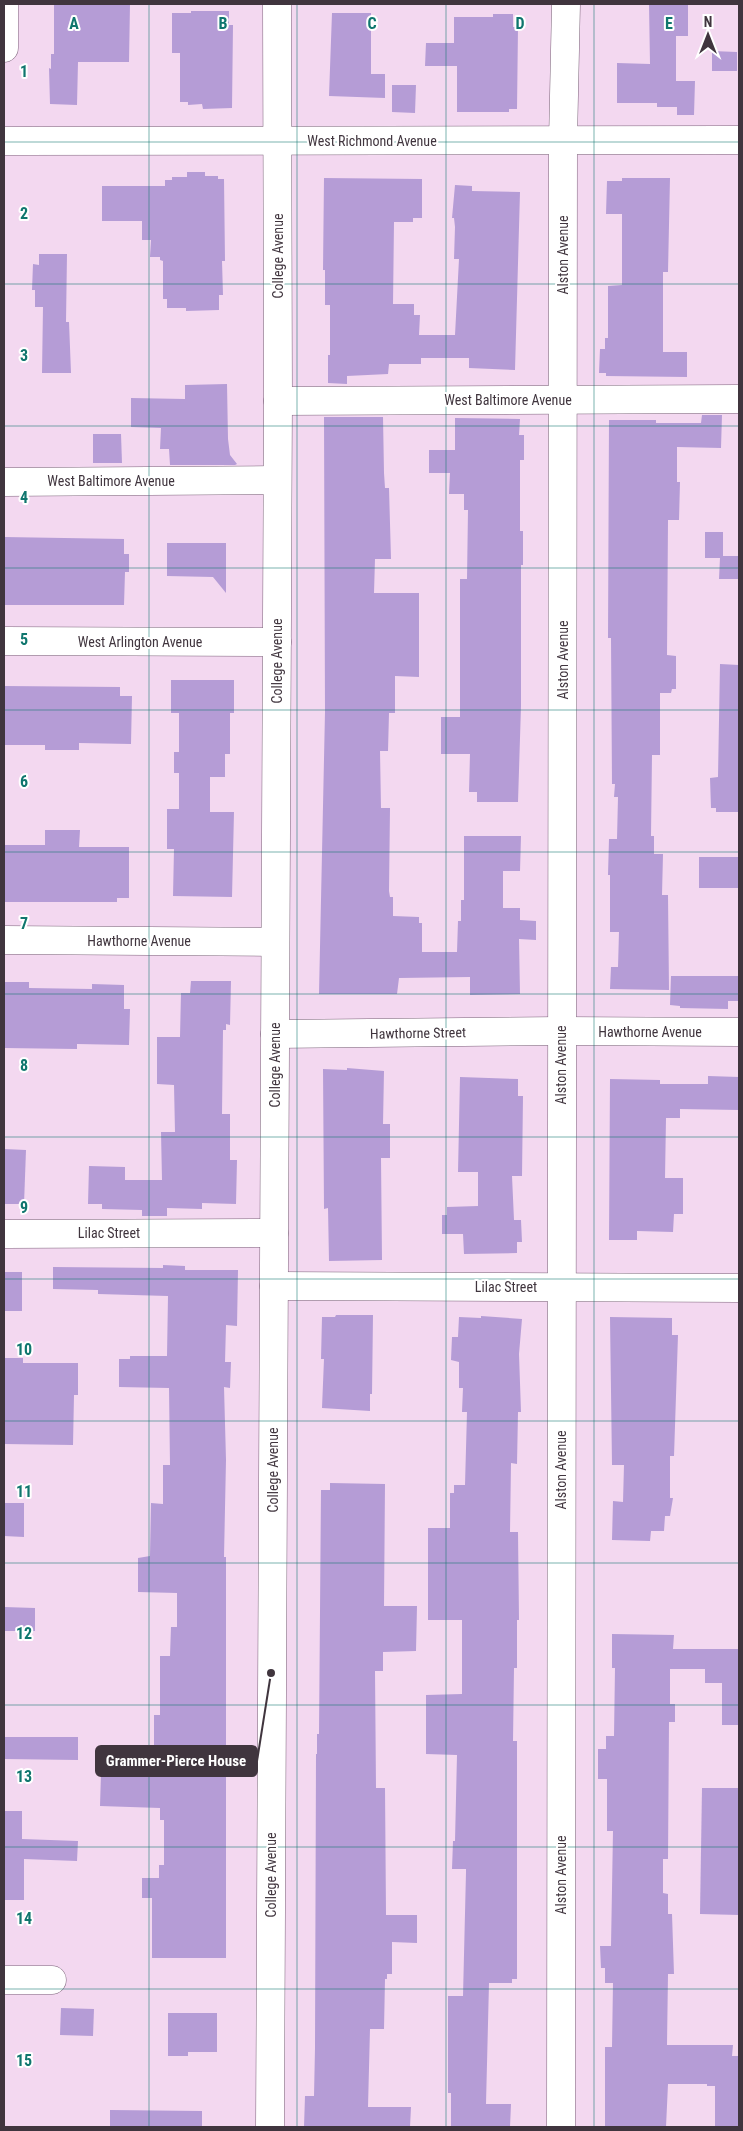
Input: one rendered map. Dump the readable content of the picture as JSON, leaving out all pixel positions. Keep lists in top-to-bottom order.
{
  "streets": {
    "street": [
      "West Richmond Avenue",
      "Alston Avenue",
      "College Avenue",
      "West Baltimore Avenue",
      "West Arlington Avenue",
      "Hawthorne Avenue",
      "Hawthorne Street",
      "Lilac Street"
    ]
  },
  "crossings": [
    ["West Richmond Avenue", "Alston Avenue"],
    ["West Richmond Avenue", "College Avenue"],
    ["Alston Avenue", "West Baltimore Avenue"],
    ["Alston Avenue", "Hawthorne Avenue"],
    ["Alston Avenue", "Hawthorne Street"],
    ["Alston Avenue", "Lilac Street"],
    ["College Avenue", "West Baltimore Avenue"],
    ["College Avenue", "West Arlington Avenue"],
    ["College Avenue", "Hawthorne Avenue"],
    ["College Avenue", "Hawthorne Street"],
    ["College Avenue", "Lilac Street"],
    ["Hawthorne Avenue", "Hawthorne Street"]
  ],
  "places": ["Grammer-Pierce House"],
  "north": "top",
  "grid": {
    "columns": [
      "A",
      "B",
      "C",
      "D",
      "E"
    ],
    "rows": [
      "1",
      "2",
      "3",
      "4",
      "5",
      "6",
      "7",
      "8",
      "9",
      "10",
      "11",
      "12",
      "13",
      "14",
      "15"
    ]
  }
}
